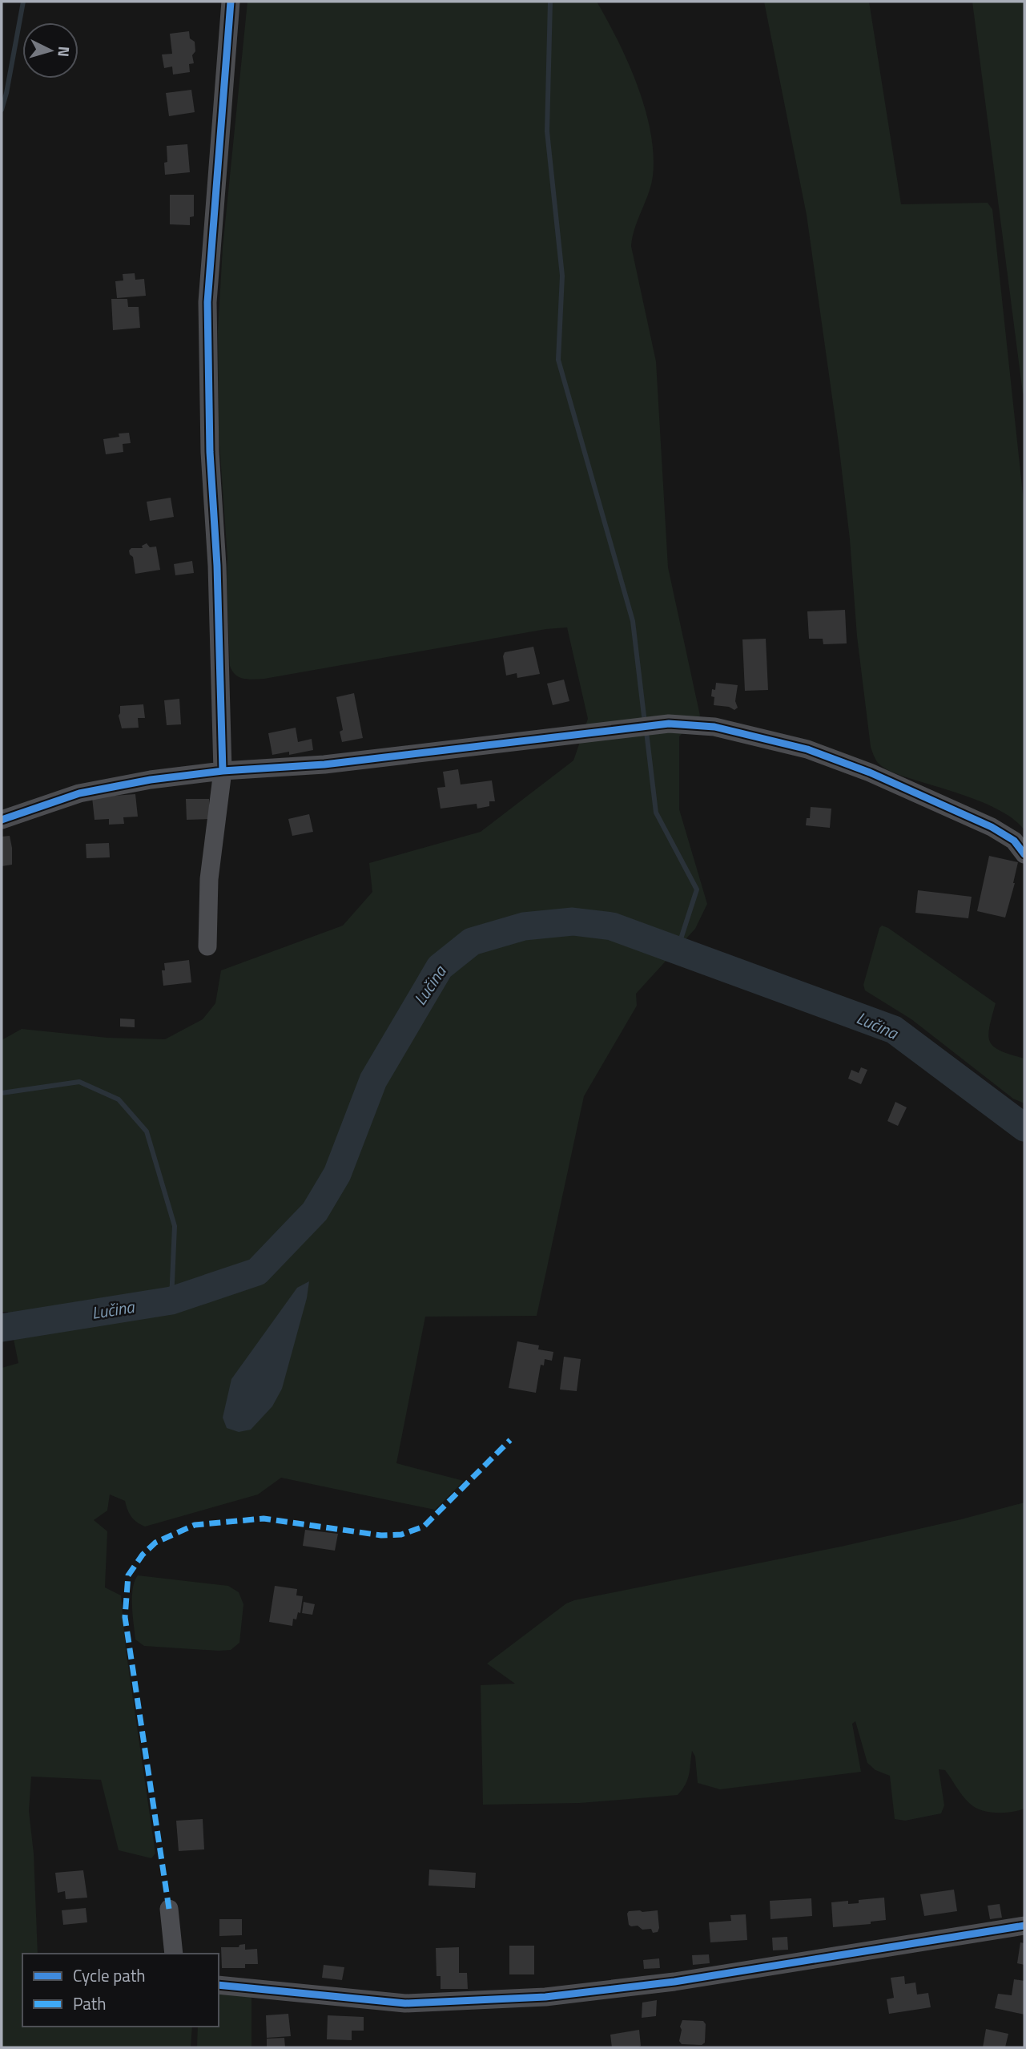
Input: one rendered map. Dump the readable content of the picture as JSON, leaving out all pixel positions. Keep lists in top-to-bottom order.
{
  "water": ["Lučina"],
  "legend": ["Cycle path", "Path"],
  "north": "right"
}
